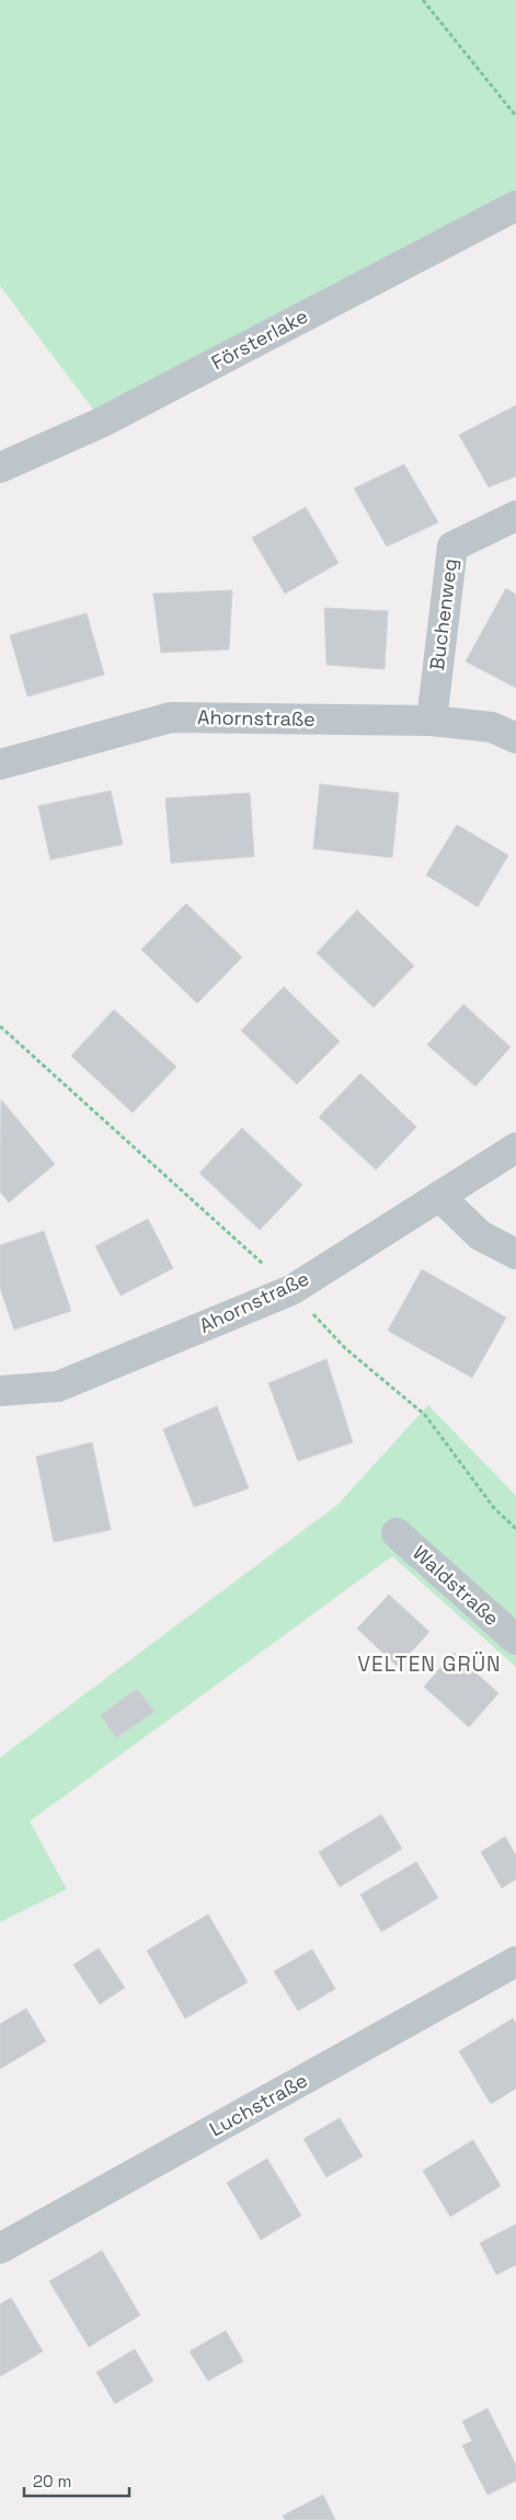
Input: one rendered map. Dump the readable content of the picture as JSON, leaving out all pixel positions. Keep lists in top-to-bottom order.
{
  "streets": {
    "street": [
      "Försterlake",
      "Buchenweg",
      "Ahornstraße",
      "Waldstraße",
      "Luchstraße"
    ]
  },
  "crossings": [
    ["Buchenweg", "Ahornstraße"]
  ],
  "districts": ["VELTEN GRÜN"],
  "scale_bar": "20 m"
}
